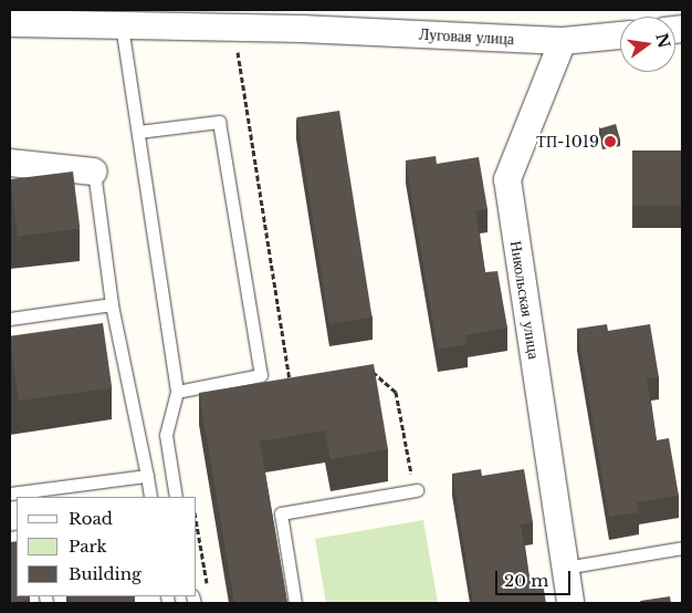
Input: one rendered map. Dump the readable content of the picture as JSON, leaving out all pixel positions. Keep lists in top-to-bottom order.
{
  "streets": {
    "street": ["Луговая улица", "Никольская улица"]
  },
  "crossings": [
    ["Луговая улица", "Никольская улица"]
  ],
  "places": ["ТП-1019"],
  "legend": ["Road", "Park", "Building"],
  "scale_bar": "20 m",
  "north": "right"
}
